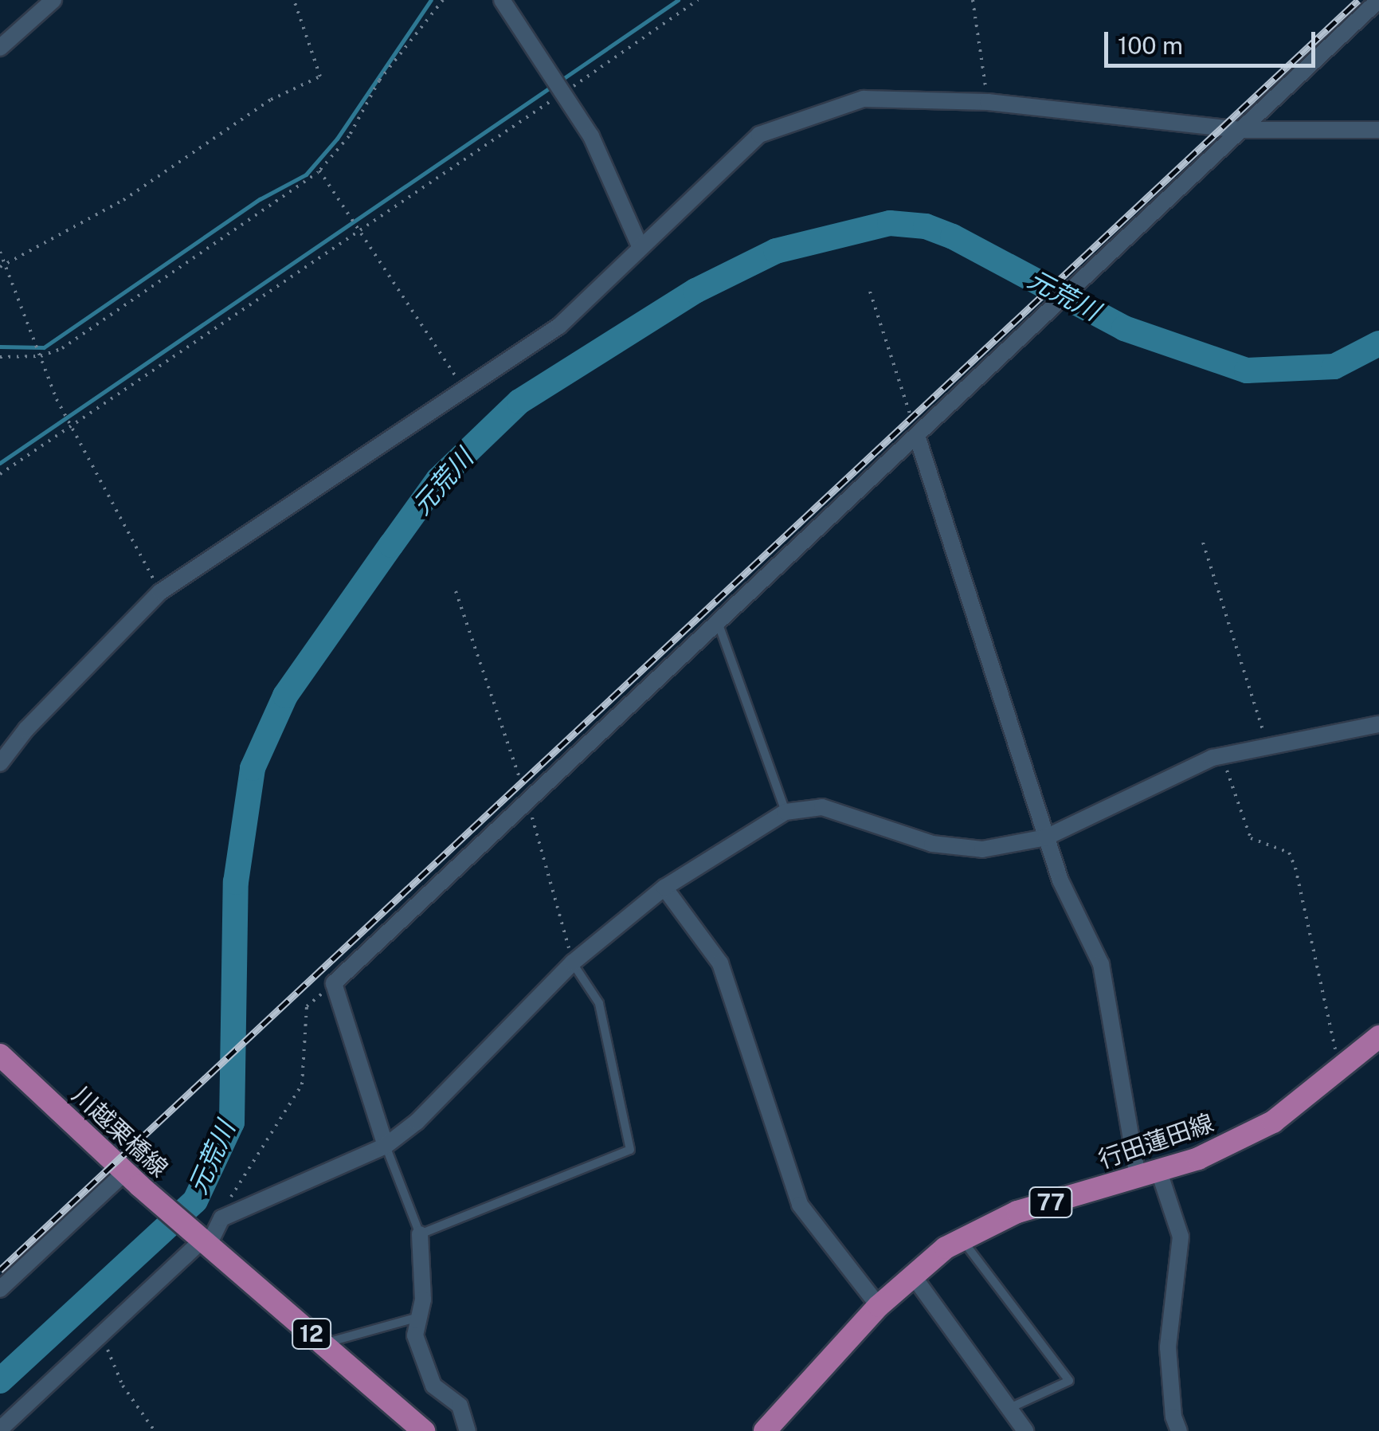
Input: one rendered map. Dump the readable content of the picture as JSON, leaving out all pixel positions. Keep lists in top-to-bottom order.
{
  "streets": {
    "main road": [
      "川越栗橋線",
      "行田蓮田線",
      "77",
      "12"
    ]
  },
  "water": ["元荒川"],
  "scale_bar": "100 m"
}
